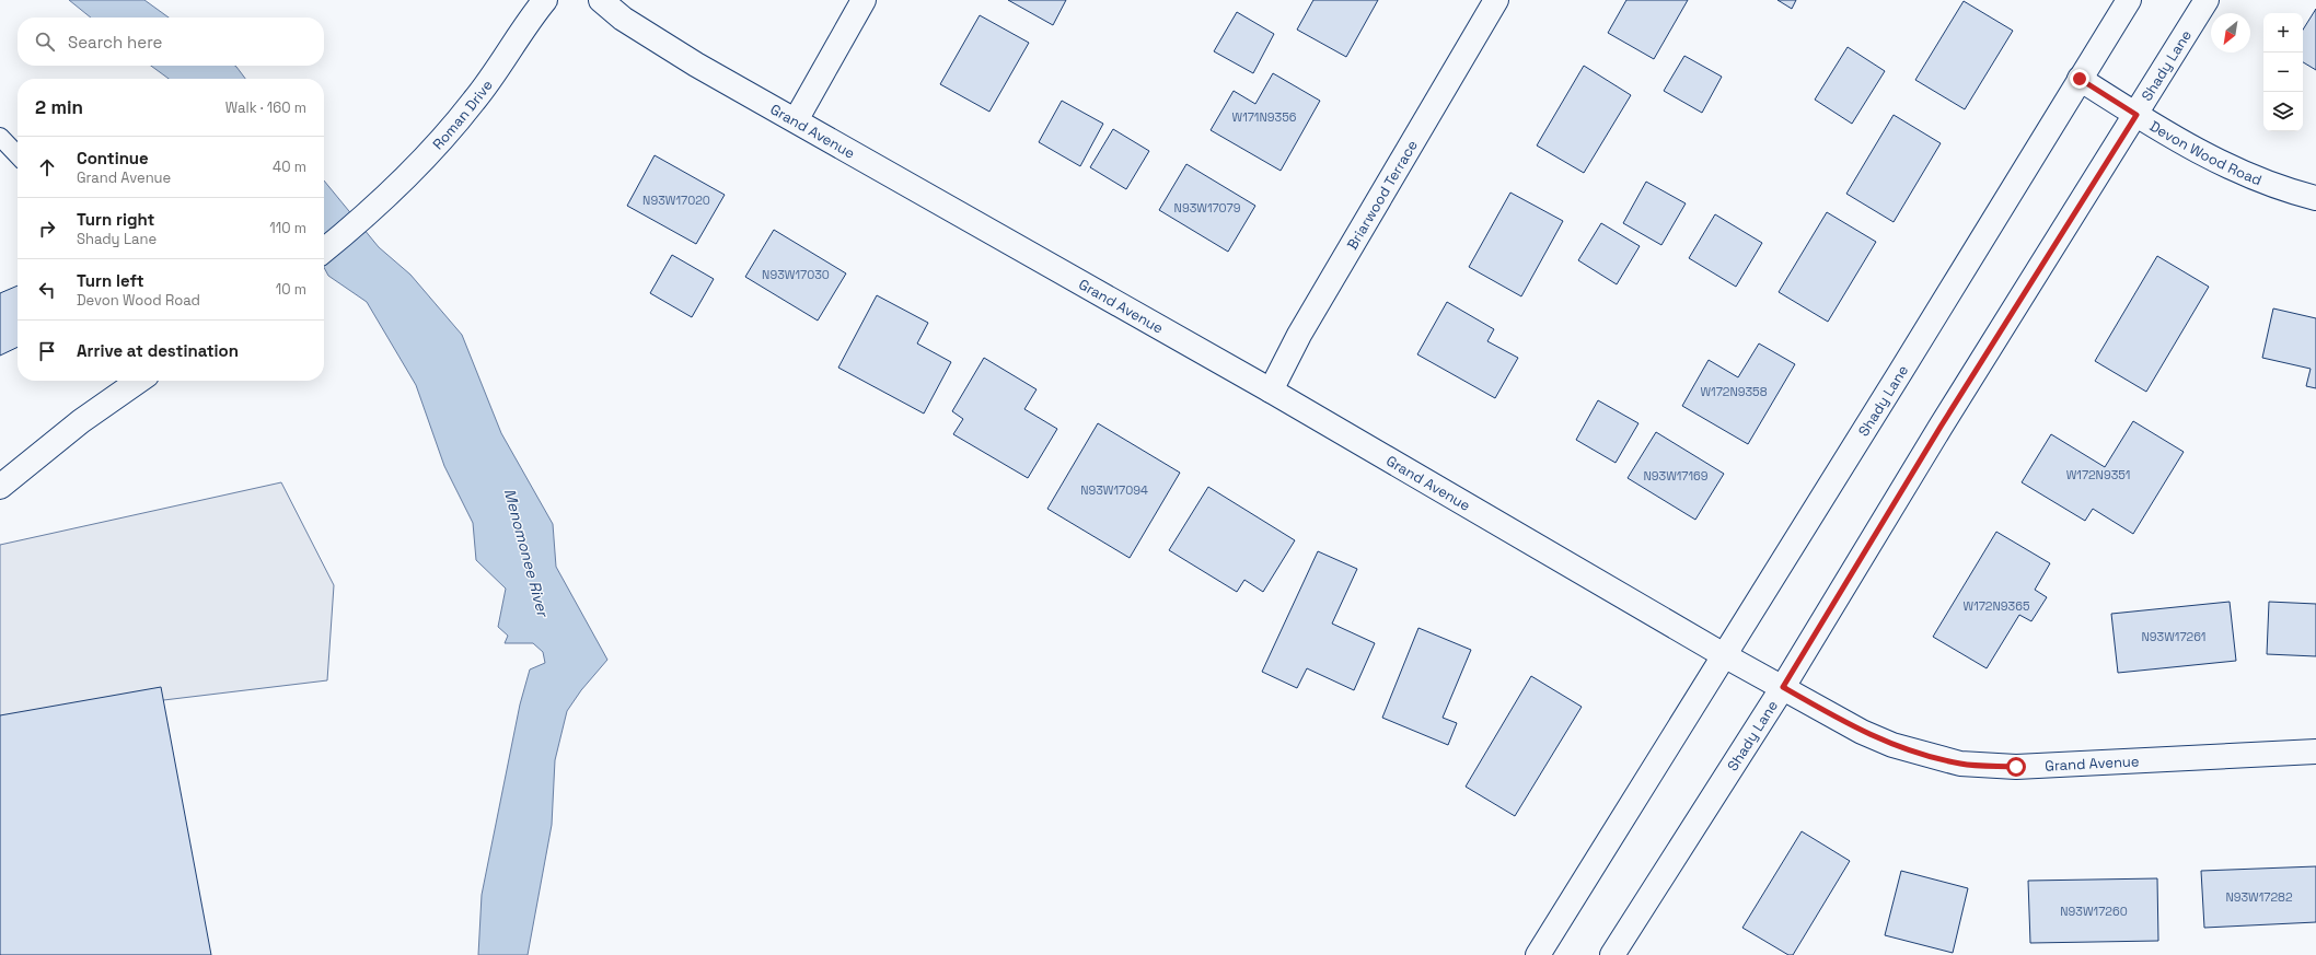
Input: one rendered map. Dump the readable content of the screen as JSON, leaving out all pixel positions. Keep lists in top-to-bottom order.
{
  "streets": {
    "street": [
      "Shady Lane",
      "Roman Drive",
      "Grand Avenue",
      "Devon Wood Road",
      "Briarwood Terrace"
    ]
  },
  "crossings": [
    ["Shady Lane", "Grand Avenue"],
    ["Shady Lane", "Devon Wood Road"],
    ["Grand Avenue", "Briarwood Terrace"]
  ],
  "water": ["Menomonee River"],
  "house_numbers": [
    "W171N9356",
    "N93W17020",
    "N93W17079",
    "N93W17030",
    "W172N9358",
    "W172N9351",
    "N93W17169",
    "N93W17094",
    "W172N9365",
    "N93W17261",
    "N93W17282",
    "N93W17260"
  ],
  "north": "bottom left",
  "page": {
    "map_buttons": ["+", "−"],
    "search": "Search here",
    "heading": ["2 min", "Walk · 160 m"],
    "list": [
      ["Continue", "Grand Avenue", "40 m"],
      ["Turn right", "Shady Lane", "110 m"],
      ["Turn left", "Devon Wood Road", "10 m"],
      "Arrive at destination"
    ]
  }
}
